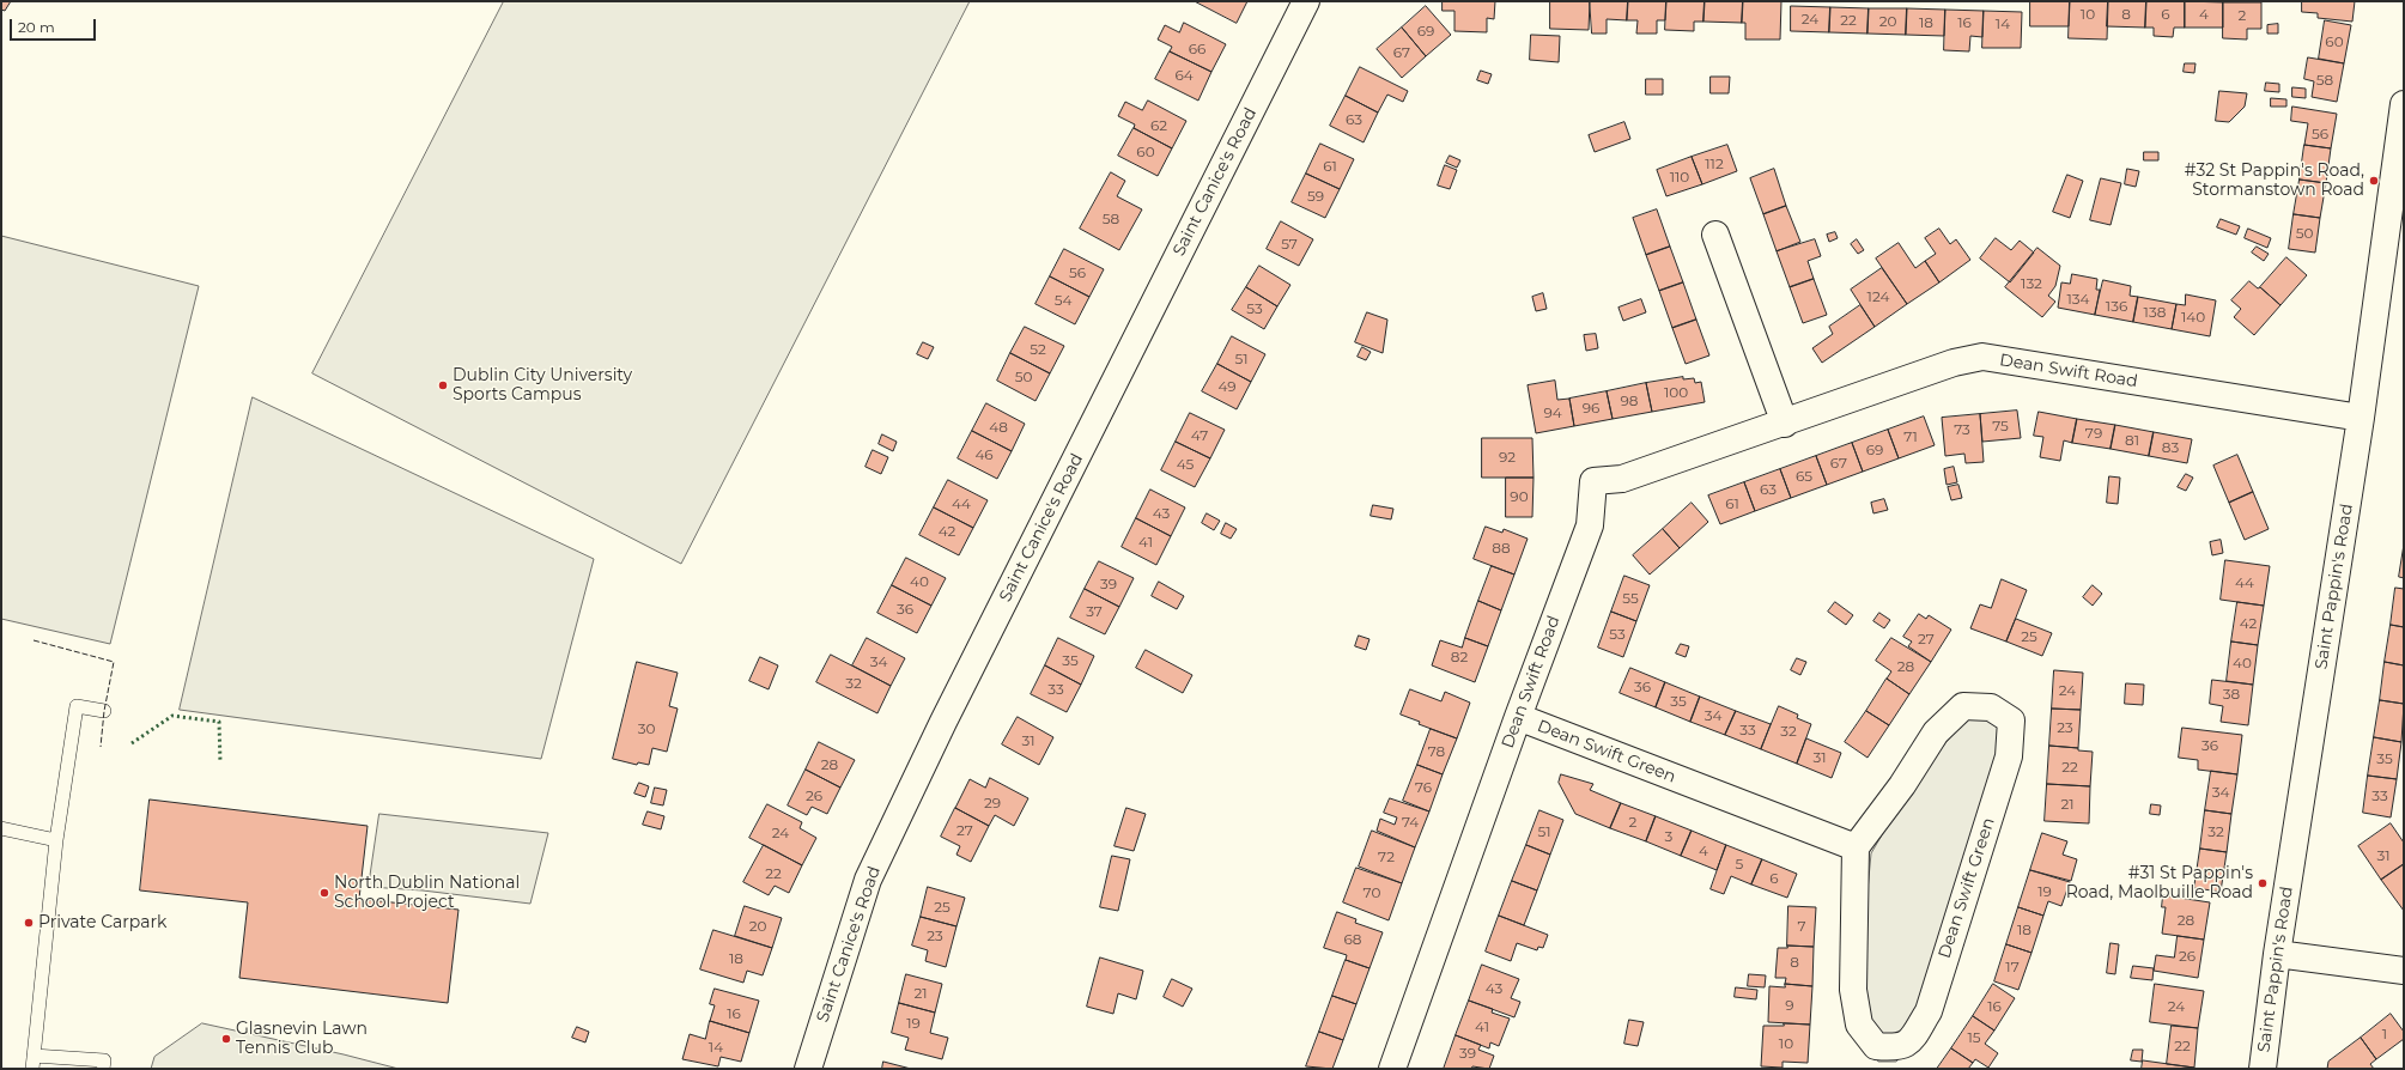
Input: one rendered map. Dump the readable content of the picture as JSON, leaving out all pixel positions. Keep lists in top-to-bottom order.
{
  "streets": {
    "street": [
      "Saint Canice's Road",
      "Dean Swift Road",
      "Saint Pappin's Road",
      "Dean Swift Green"
    ]
  },
  "crossings": [
    ["Dean Swift Road", "Saint Pappin's Road"],
    ["Dean Swift Road", "Dean Swift Green"]
  ],
  "places": [
    "#32 St Pappin's Road, Stormanstown Road",
    "Dublin City University Sports Campus",
    "#31 St Pappin's Road, Maolbuille Road",
    "North Dublin National School Project",
    "Private Carpark",
    "Glasnevin Lawn Tennis Club"
  ],
  "house_numbers": [
    "10",
    "8",
    "6",
    "4",
    "2",
    "24",
    "22",
    "20",
    "18",
    "16",
    "14",
    "69",
    "60",
    "66",
    "67",
    "64",
    "58",
    "63",
    "62",
    "56",
    "60",
    "112",
    "61",
    "110",
    "59",
    "58",
    "50",
    "57",
    "56",
    "132",
    "124",
    "134",
    "54",
    "136",
    "53",
    "138",
    "140",
    "52",
    "51",
    "50",
    "49",
    "100",
    "98",
    "96",
    "94",
    "75",
    "48",
    "73",
    "79",
    "47",
    "71",
    "81",
    "83",
    "69",
    "46",
    "92",
    "67",
    "45",
    "65",
    "63",
    "90",
    "44",
    "61",
    "43",
    "42",
    "41",
    "88",
    "40",
    "44",
    "39",
    "55",
    "36",
    "37",
    "42",
    "53",
    "25",
    "27",
    "82",
    "35",
    "34",
    "40",
    "28",
    "32",
    "36",
    "33",
    "24",
    "38",
    "35",
    "34",
    "23",
    "30",
    "33",
    "32",
    "31",
    "36",
    "78",
    "31",
    "35",
    "28",
    "22",
    "76",
    "34",
    "26",
    "33",
    "29",
    "21",
    "74",
    "2",
    "27",
    "51",
    "32",
    "24",
    "3",
    "4",
    "31",
    "72",
    "5",
    "22",
    "6",
    "19",
    "70",
    "25",
    "28",
    "20",
    "7",
    "18",
    "23",
    "68",
    "26",
    "18",
    "8",
    "17",
    "43",
    "21",
    "9",
    "16",
    "24",
    "16",
    "19",
    "41",
    "1",
    "15",
    "10",
    "22",
    "14",
    "39"
  ],
  "scale_bar": "20 m"
}
